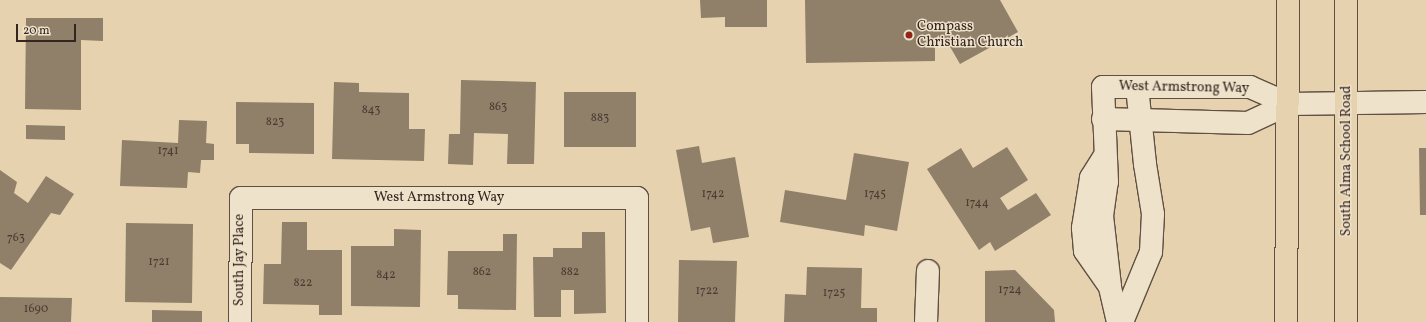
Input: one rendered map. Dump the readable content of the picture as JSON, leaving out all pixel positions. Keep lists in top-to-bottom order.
{
  "streets": {
    "main road": ["South Alma School Road"],
    "street": ["West Armstrong Way", "South Jay Place"]
  },
  "crossings": [
    ["West Armstrong Way", "South Jay Place"]
  ],
  "places": ["Compass Christian Church"],
  "house_numbers": [
    "863",
    "843",
    "883",
    "823",
    "1741",
    "1742",
    "1745",
    "1744",
    "763",
    "1721",
    "862",
    "882",
    "842",
    "822",
    "1724",
    "1722",
    "1725",
    "1690"
  ],
  "scale_bar": "20 m"
}
